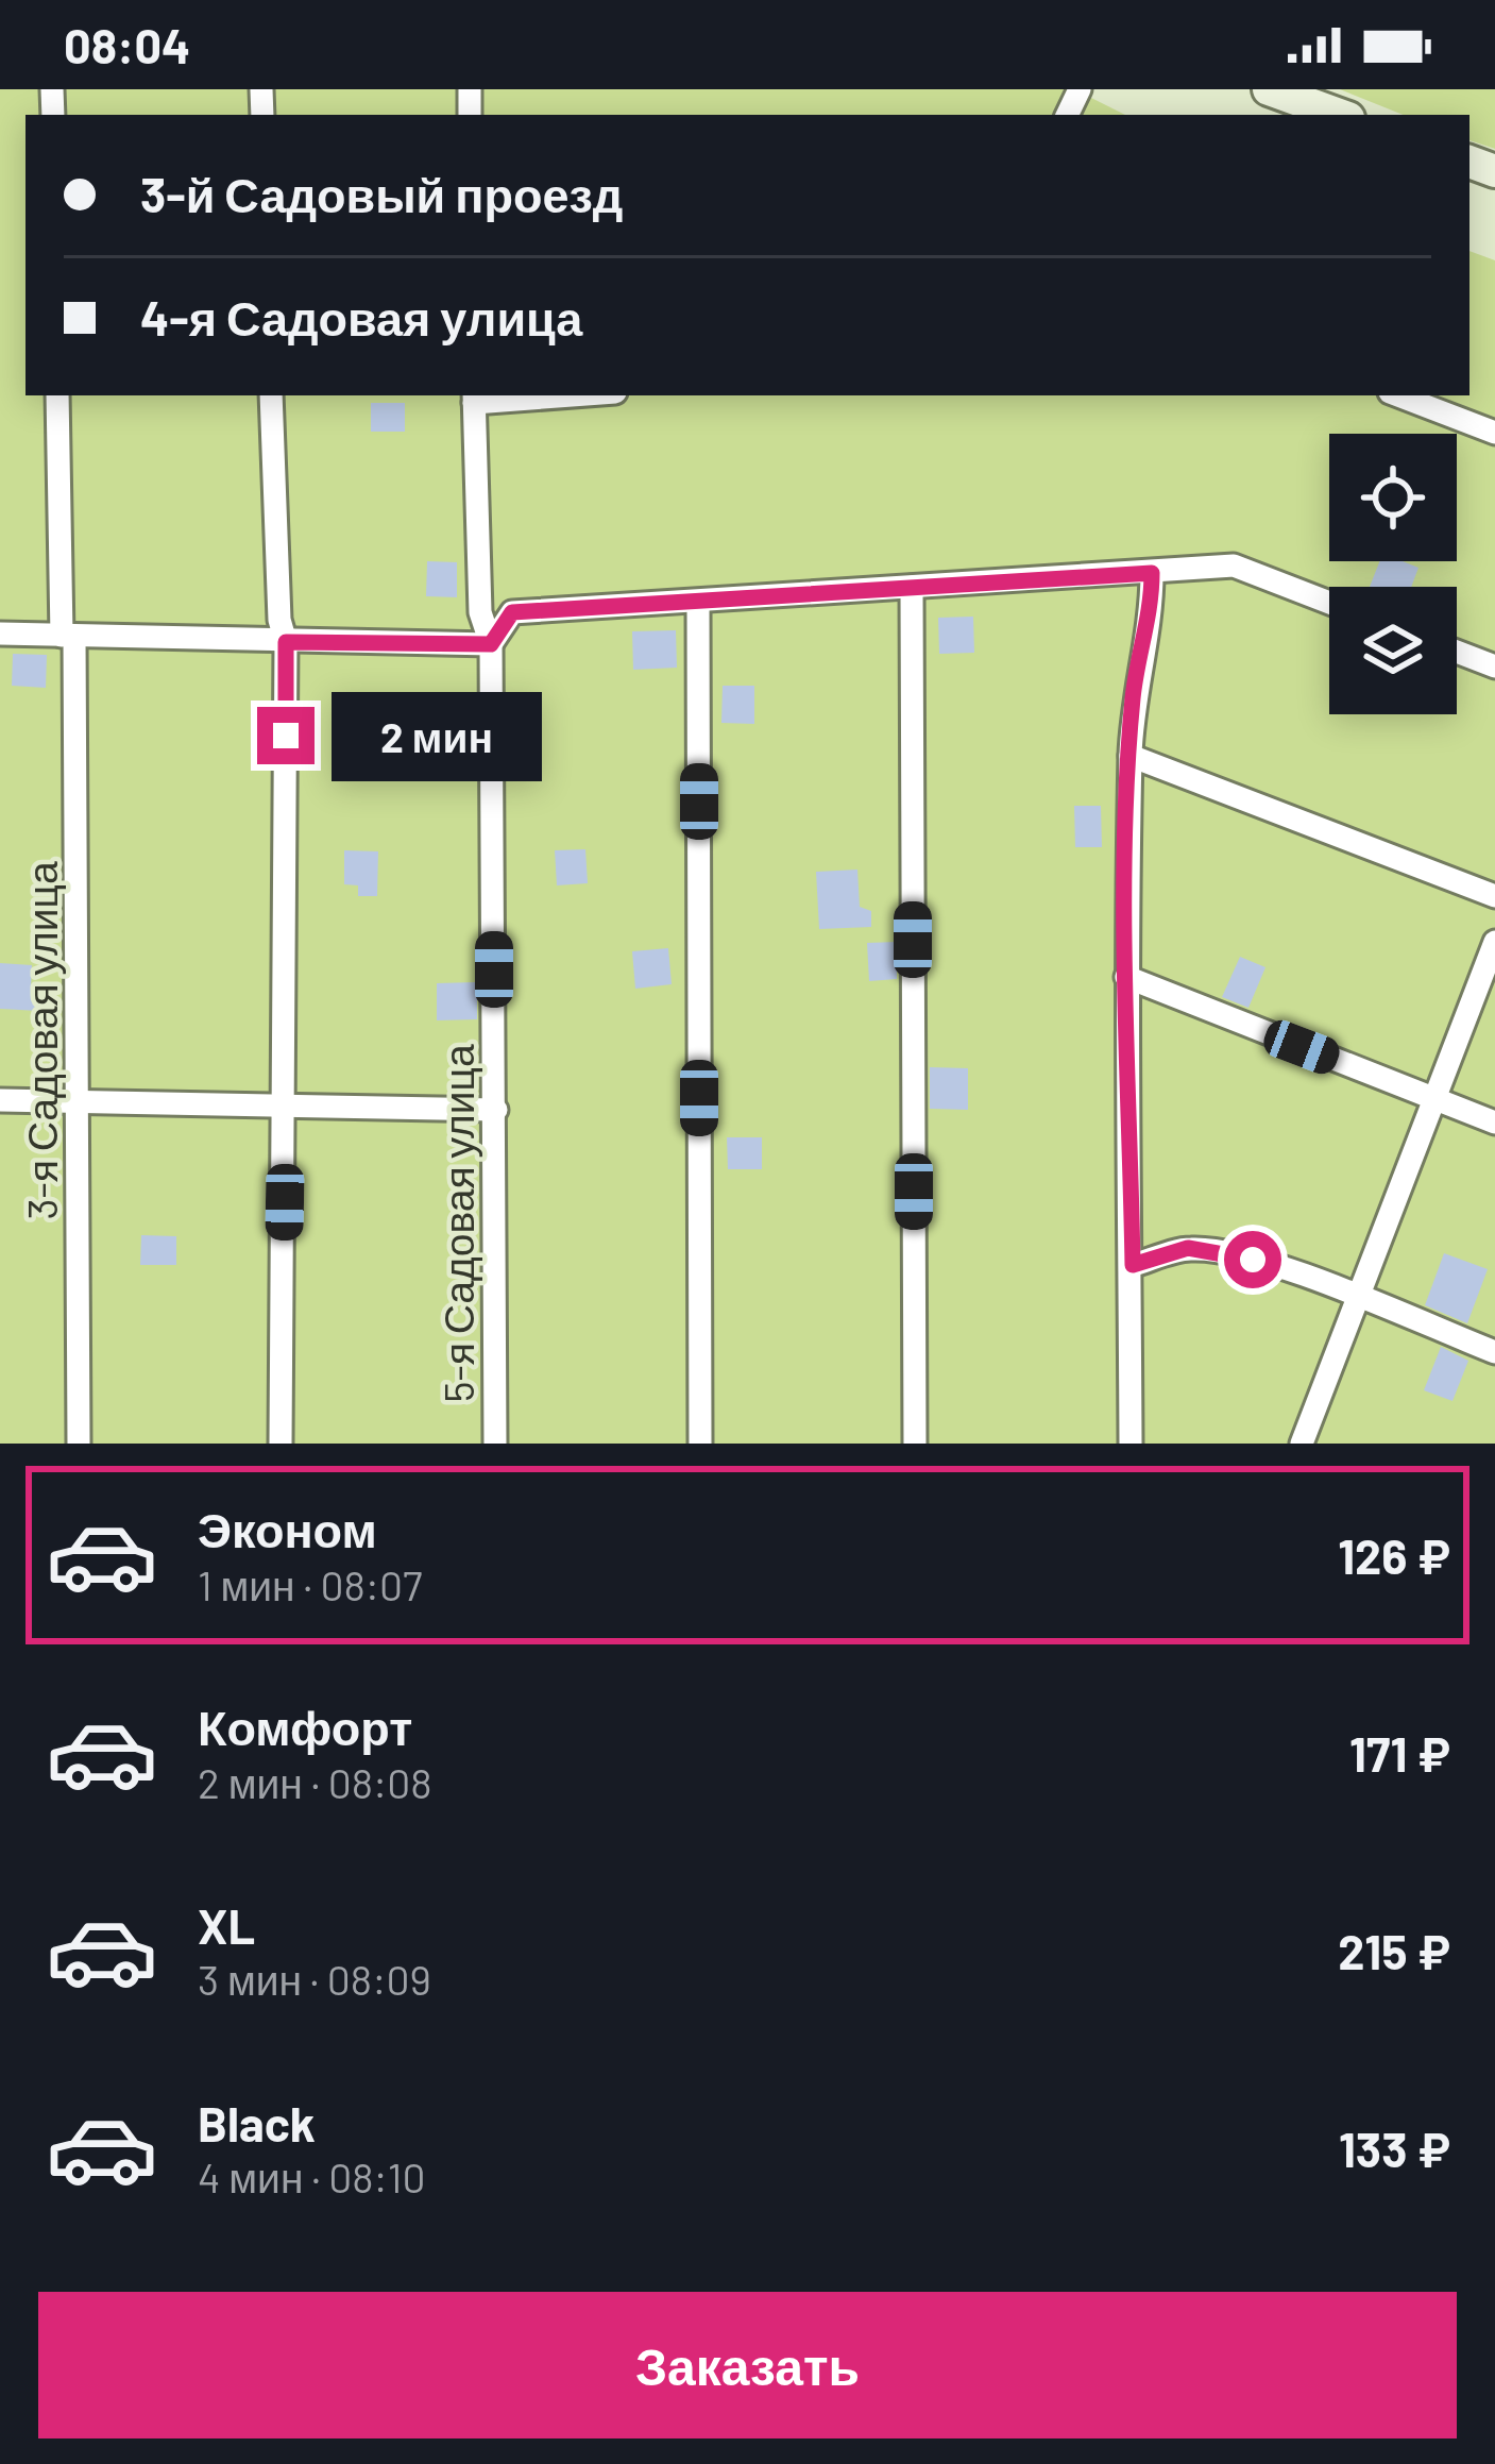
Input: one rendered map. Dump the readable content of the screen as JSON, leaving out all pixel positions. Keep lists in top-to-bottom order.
{
  "streets": {
    "street": ["3-я Садовая улица", "5-я Садовая улица"]
  },
  "page": {
    "status": "08:04",
    "banner": ["3-й Садовый проезд", "4-я Садовая улица"],
    "bubble": "2 мин",
    "list": [
      {
        "name": "Эконом",
        "note": "1 мин · 08:07",
        "value": "126 ₽"
      },
      {
        "name": "Комфорт",
        "note": "2 мин · 08:08",
        "value": "171 ₽"
      },
      {
        "name": "XL",
        "note": "3 мин · 08:09",
        "value": "215 ₽"
      },
      {
        "name": "Black",
        "note": "4 мин · 08:10",
        "value": "133 ₽"
      }
    ],
    "buttons": "Заказать"
  }
}
